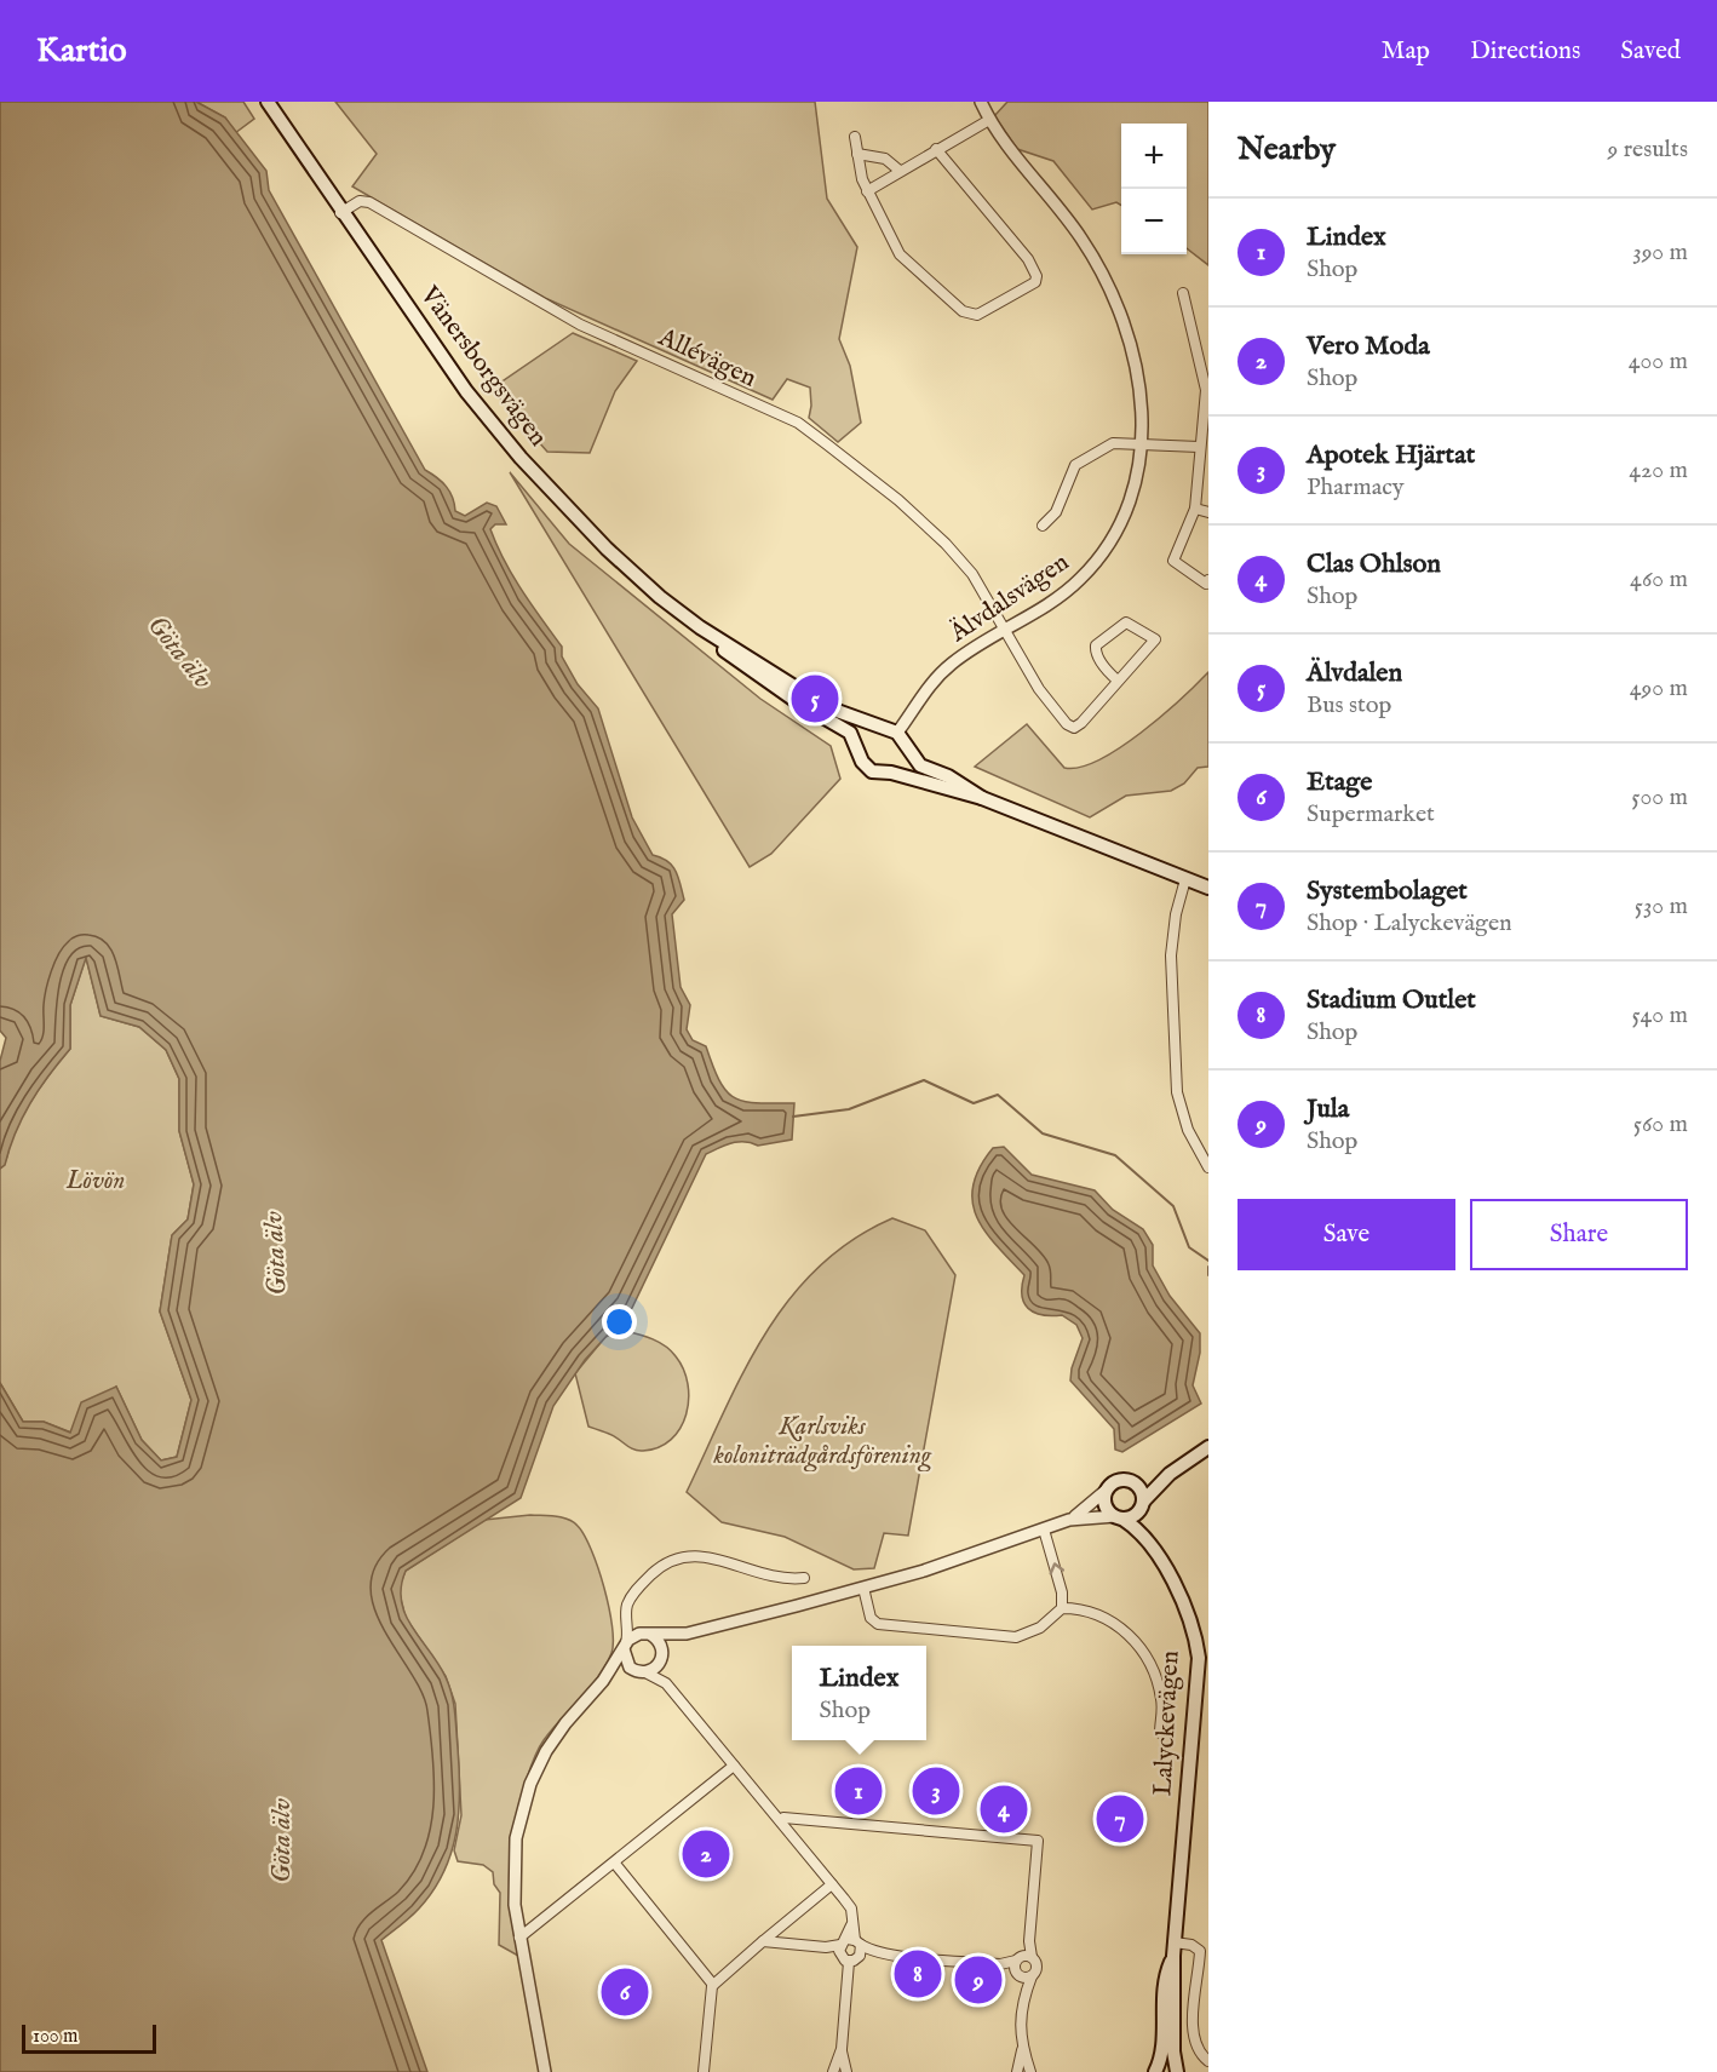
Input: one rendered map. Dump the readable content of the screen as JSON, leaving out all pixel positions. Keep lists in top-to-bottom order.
{
  "streets": {
    "main road": ["Vänersborgsvägen", "Lalyckevägen"],
    "street": ["Allévägen", "Älvdalsvägen"]
  },
  "crossings": [
    ["Allévägen", "Vänersborgsvägen"],
    ["Allévägen", "Älvdalsvägen"],
    ["Vänersborgsvägen", "Älvdalsvägen"]
  ],
  "water": ["Göta älv"],
  "parks": ["Lövön", "Karlsviks koloniträdgårdsförening"],
  "scale_bar": "100 m",
  "page": {
    "header": "Kartio",
    "nav": ["Map", "Directions", "Saved"],
    "heading": ["Nearby", "9 results"],
    "map_buttons": ["+", "−"],
    "list": [
      {
        "mark": "1",
        "name": "Lindex",
        "note": "Shop",
        "value": "390 m"
      },
      {
        "mark": "2",
        "name": "Vero Moda",
        "note": "Shop",
        "value": "400 m"
      },
      {
        "mark": "3",
        "name": "Apotek Hjärtat",
        "note": "Pharmacy",
        "value": "420 m"
      },
      {
        "mark": "4",
        "name": "Clas Ohlson",
        "note": "Shop",
        "value": "460 m"
      },
      {
        "mark": "5",
        "name": "Älvdalen",
        "note": "Bus stop",
        "value": "490 m"
      },
      {
        "mark": "6",
        "name": "Etage",
        "note": "Supermarket",
        "value": "500 m"
      },
      {
        "mark": "7",
        "name": "Systembolaget",
        "note": "Shop · Lalyckevägen",
        "value": "530 m"
      },
      {
        "mark": "8",
        "name": "Stadium Outlet",
        "note": "Shop",
        "value": "540 m"
      },
      {
        "mark": "9",
        "name": "Jula",
        "note": "Shop",
        "value": "560 m"
      }
    ],
    "pins": [
      "5",
      "1",
      "3",
      "4",
      "7",
      "2",
      "8",
      "9",
      "6"
    ],
    "buttons": ["Save", "Share"],
    "popup": ["Lindex", "Shop"],
    "scale": "100 m"
  }
}
